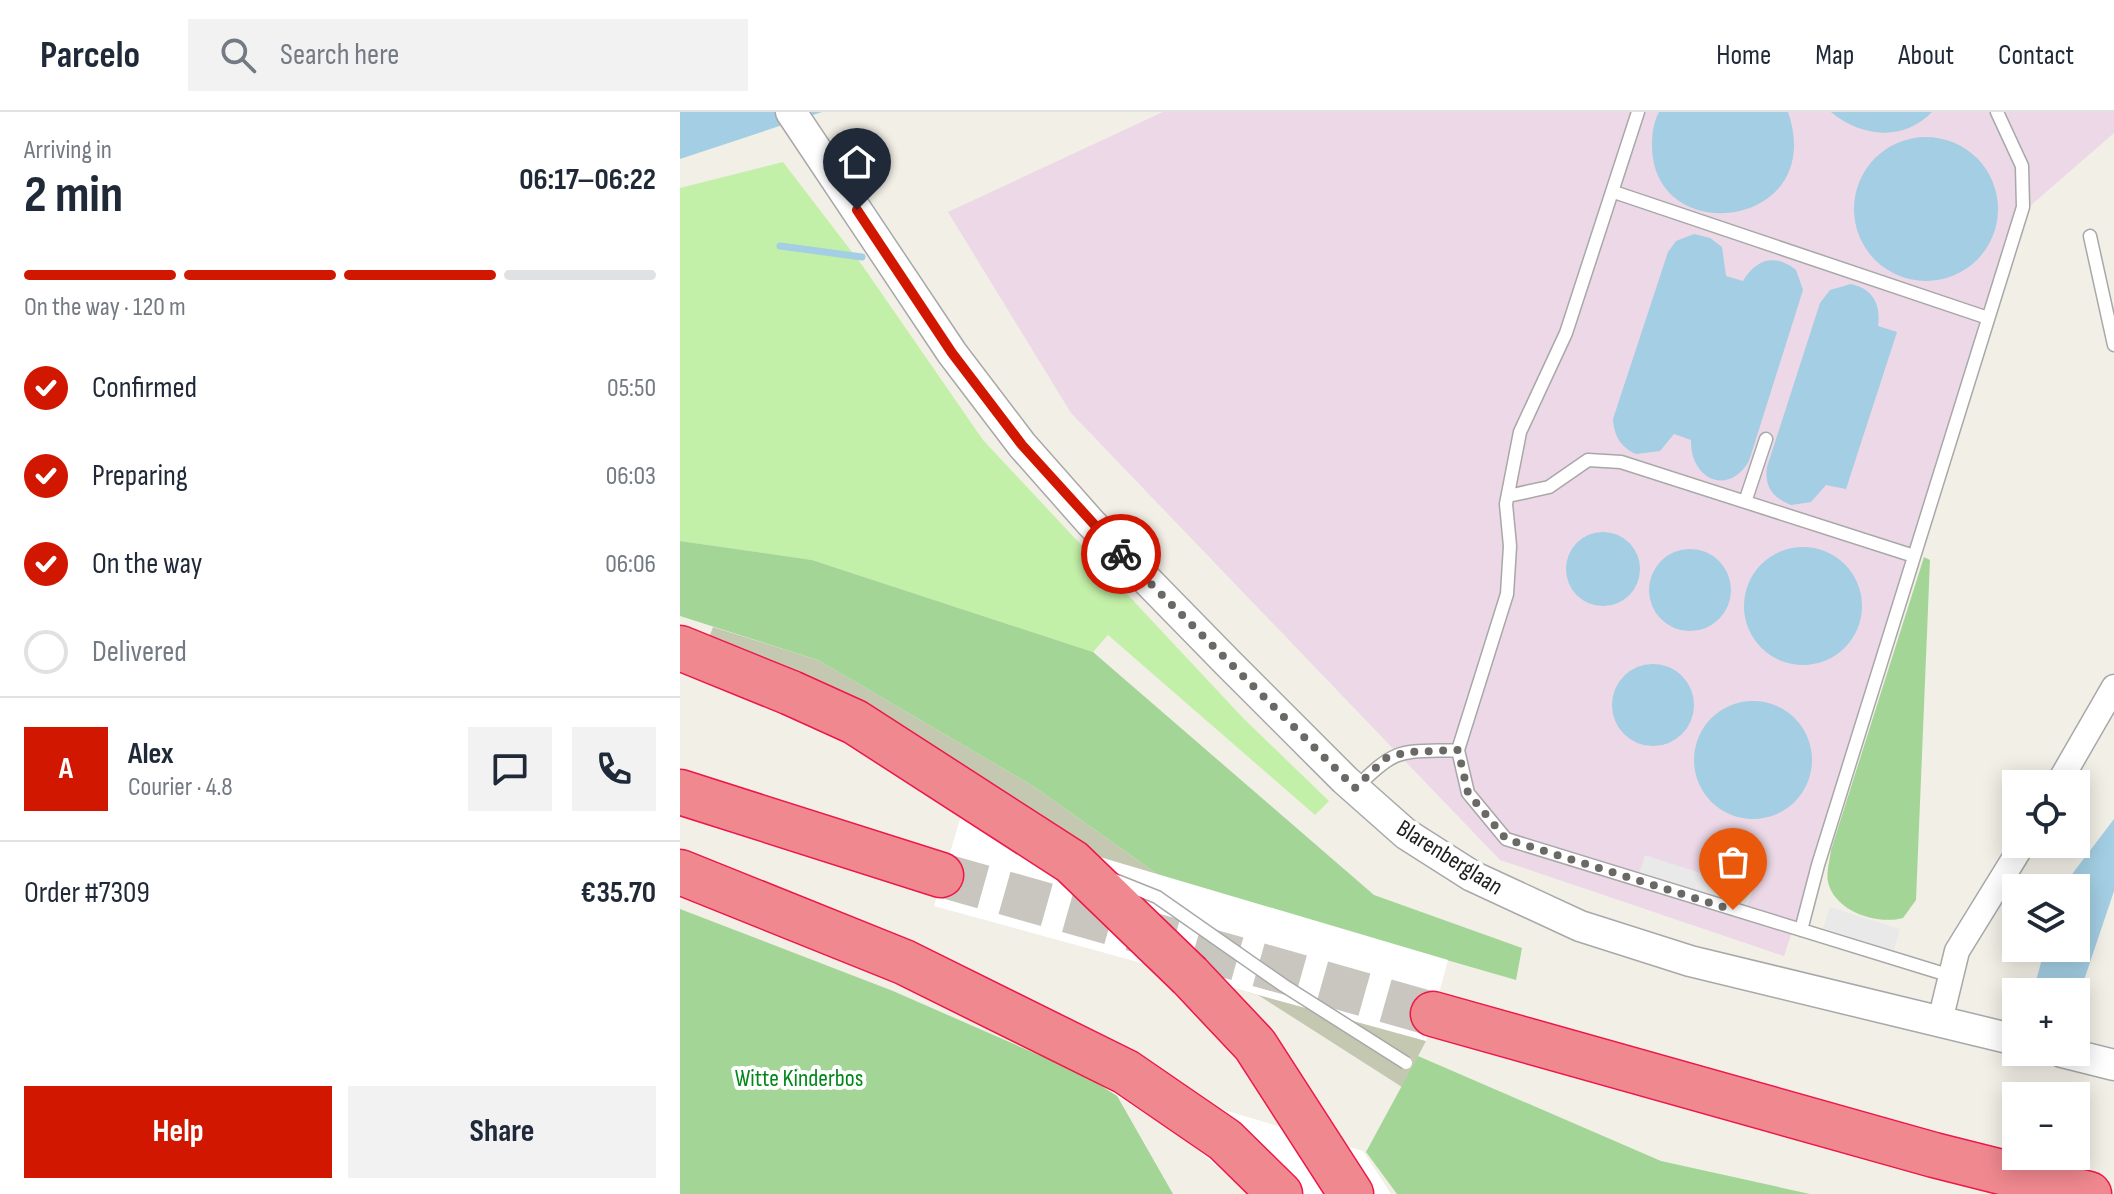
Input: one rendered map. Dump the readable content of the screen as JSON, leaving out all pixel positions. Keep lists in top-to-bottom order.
{
  "streets": {
    "street": ["Blarenberglaan"]
  },
  "parks": ["Witte Kinderbos"],
  "page": {
    "header": "Parcelo",
    "search": "Search here",
    "nav": [
      "Home",
      "Map",
      "About",
      "Contact"
    ],
    "heading": ["2 min", "Arriving in", "06:17–06:22"],
    "panel": [
      "Alex",
      "Courier · 4.8",
      "Order #7309",
      "€35.70"
    ],
    "bar": "On the way · 120 m",
    "list": [
      ["Confirmed", "05:50"],
      ["Preparing", "06:03"],
      ["On the way", "06:06"],
      "Delivered"
    ],
    "round": "A",
    "map_buttons": ["+", "−"],
    "buttons": ["Help", "Share"]
  }
}
